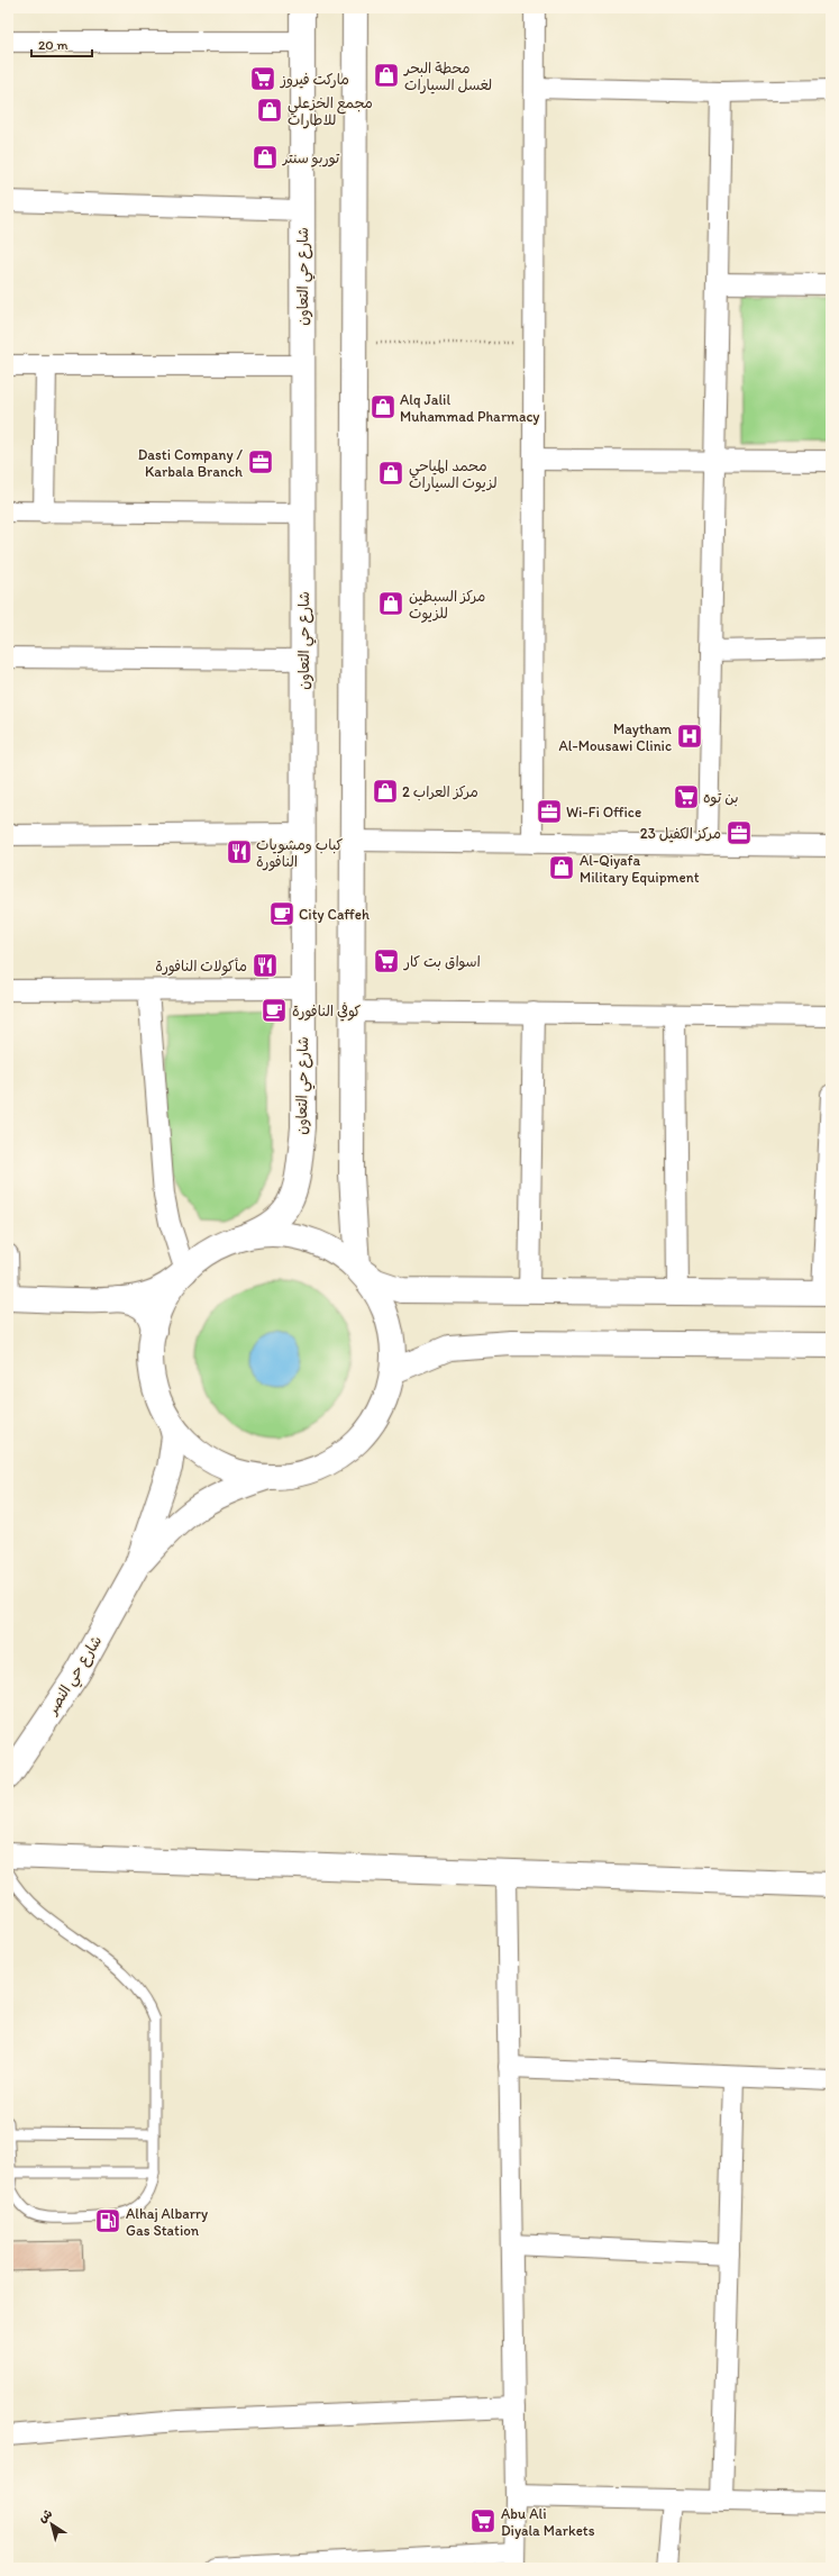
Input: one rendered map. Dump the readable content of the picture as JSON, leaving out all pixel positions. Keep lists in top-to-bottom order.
{
  "streets": {
    "main road": ["شارع حي التعاون", "شارع حي النصر"]
  },
  "places": {
    "shop": [
      "محطة البحر لغسل السيارات",
      "مجمع الخزعلي للاطارات",
      "توربو سنتر",
      "Alq Jalil Muhammad Pharmacy",
      "محمد المياحي لزيوت السيارات",
      "مركز السبطين للزيوت",
      "مركز العراب 2",
      "Al-Qiyafa Military Equipment"
    ],
    "supermarket": [
      "ماركت فيروز",
      "بن توه",
      "اسواق بت كار",
      "Abu Ali Diyala Markets"
    ],
    "office": ["Dasti Company / Karbala Branch", "Wi-Fi Office", "مركز الكفيل 23"],
    "hospital": ["Maytham Al-Mousawi Clinic"],
    "restaurant": ["كباب ومشويات النافورة", "مأكولات النافورة"],
    "cafe": ["City Caffeh", "كوفي النافورة"],
    "fuel station": ["Alhaj Albarry Gas Station"]
  },
  "scale_bar": "20 m",
  "north": "top left"
}
